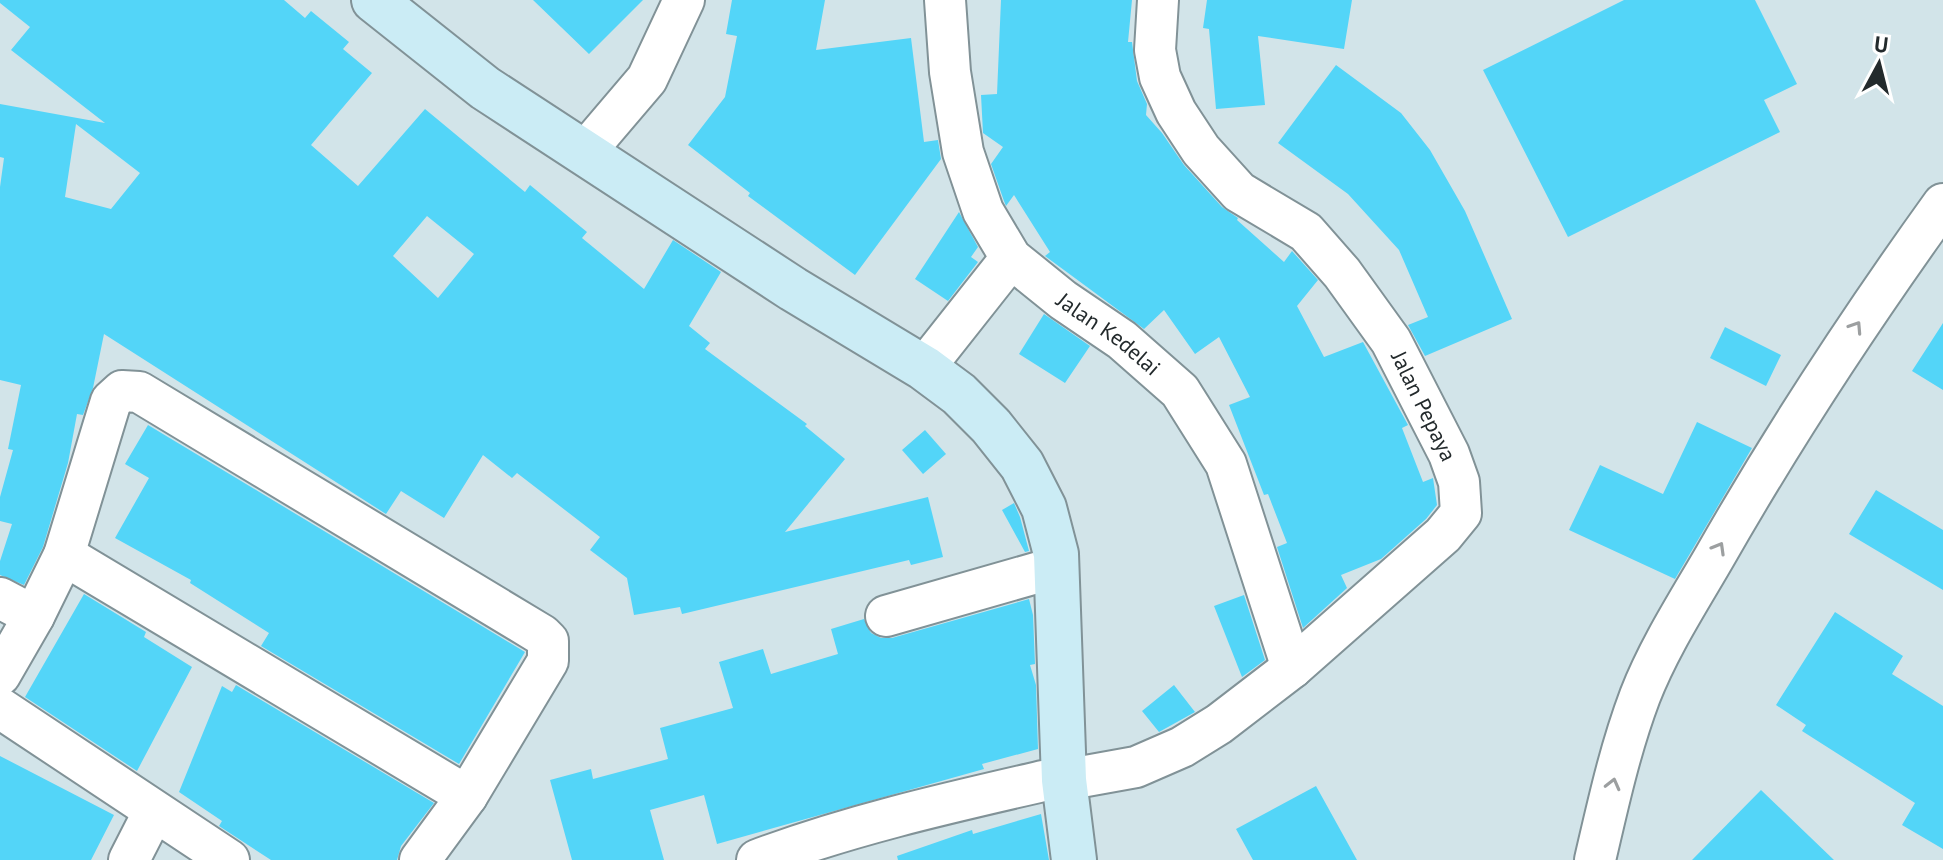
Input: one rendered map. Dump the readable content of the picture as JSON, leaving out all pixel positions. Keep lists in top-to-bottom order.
{
  "streets": {
    "street": ["Jalan Kedelai", "Jalan Pepaya"]
  },
  "crossings": [
    ["Jalan Kedelai", "Jalan Pepaya"]
  ],
  "north": "top"
}
